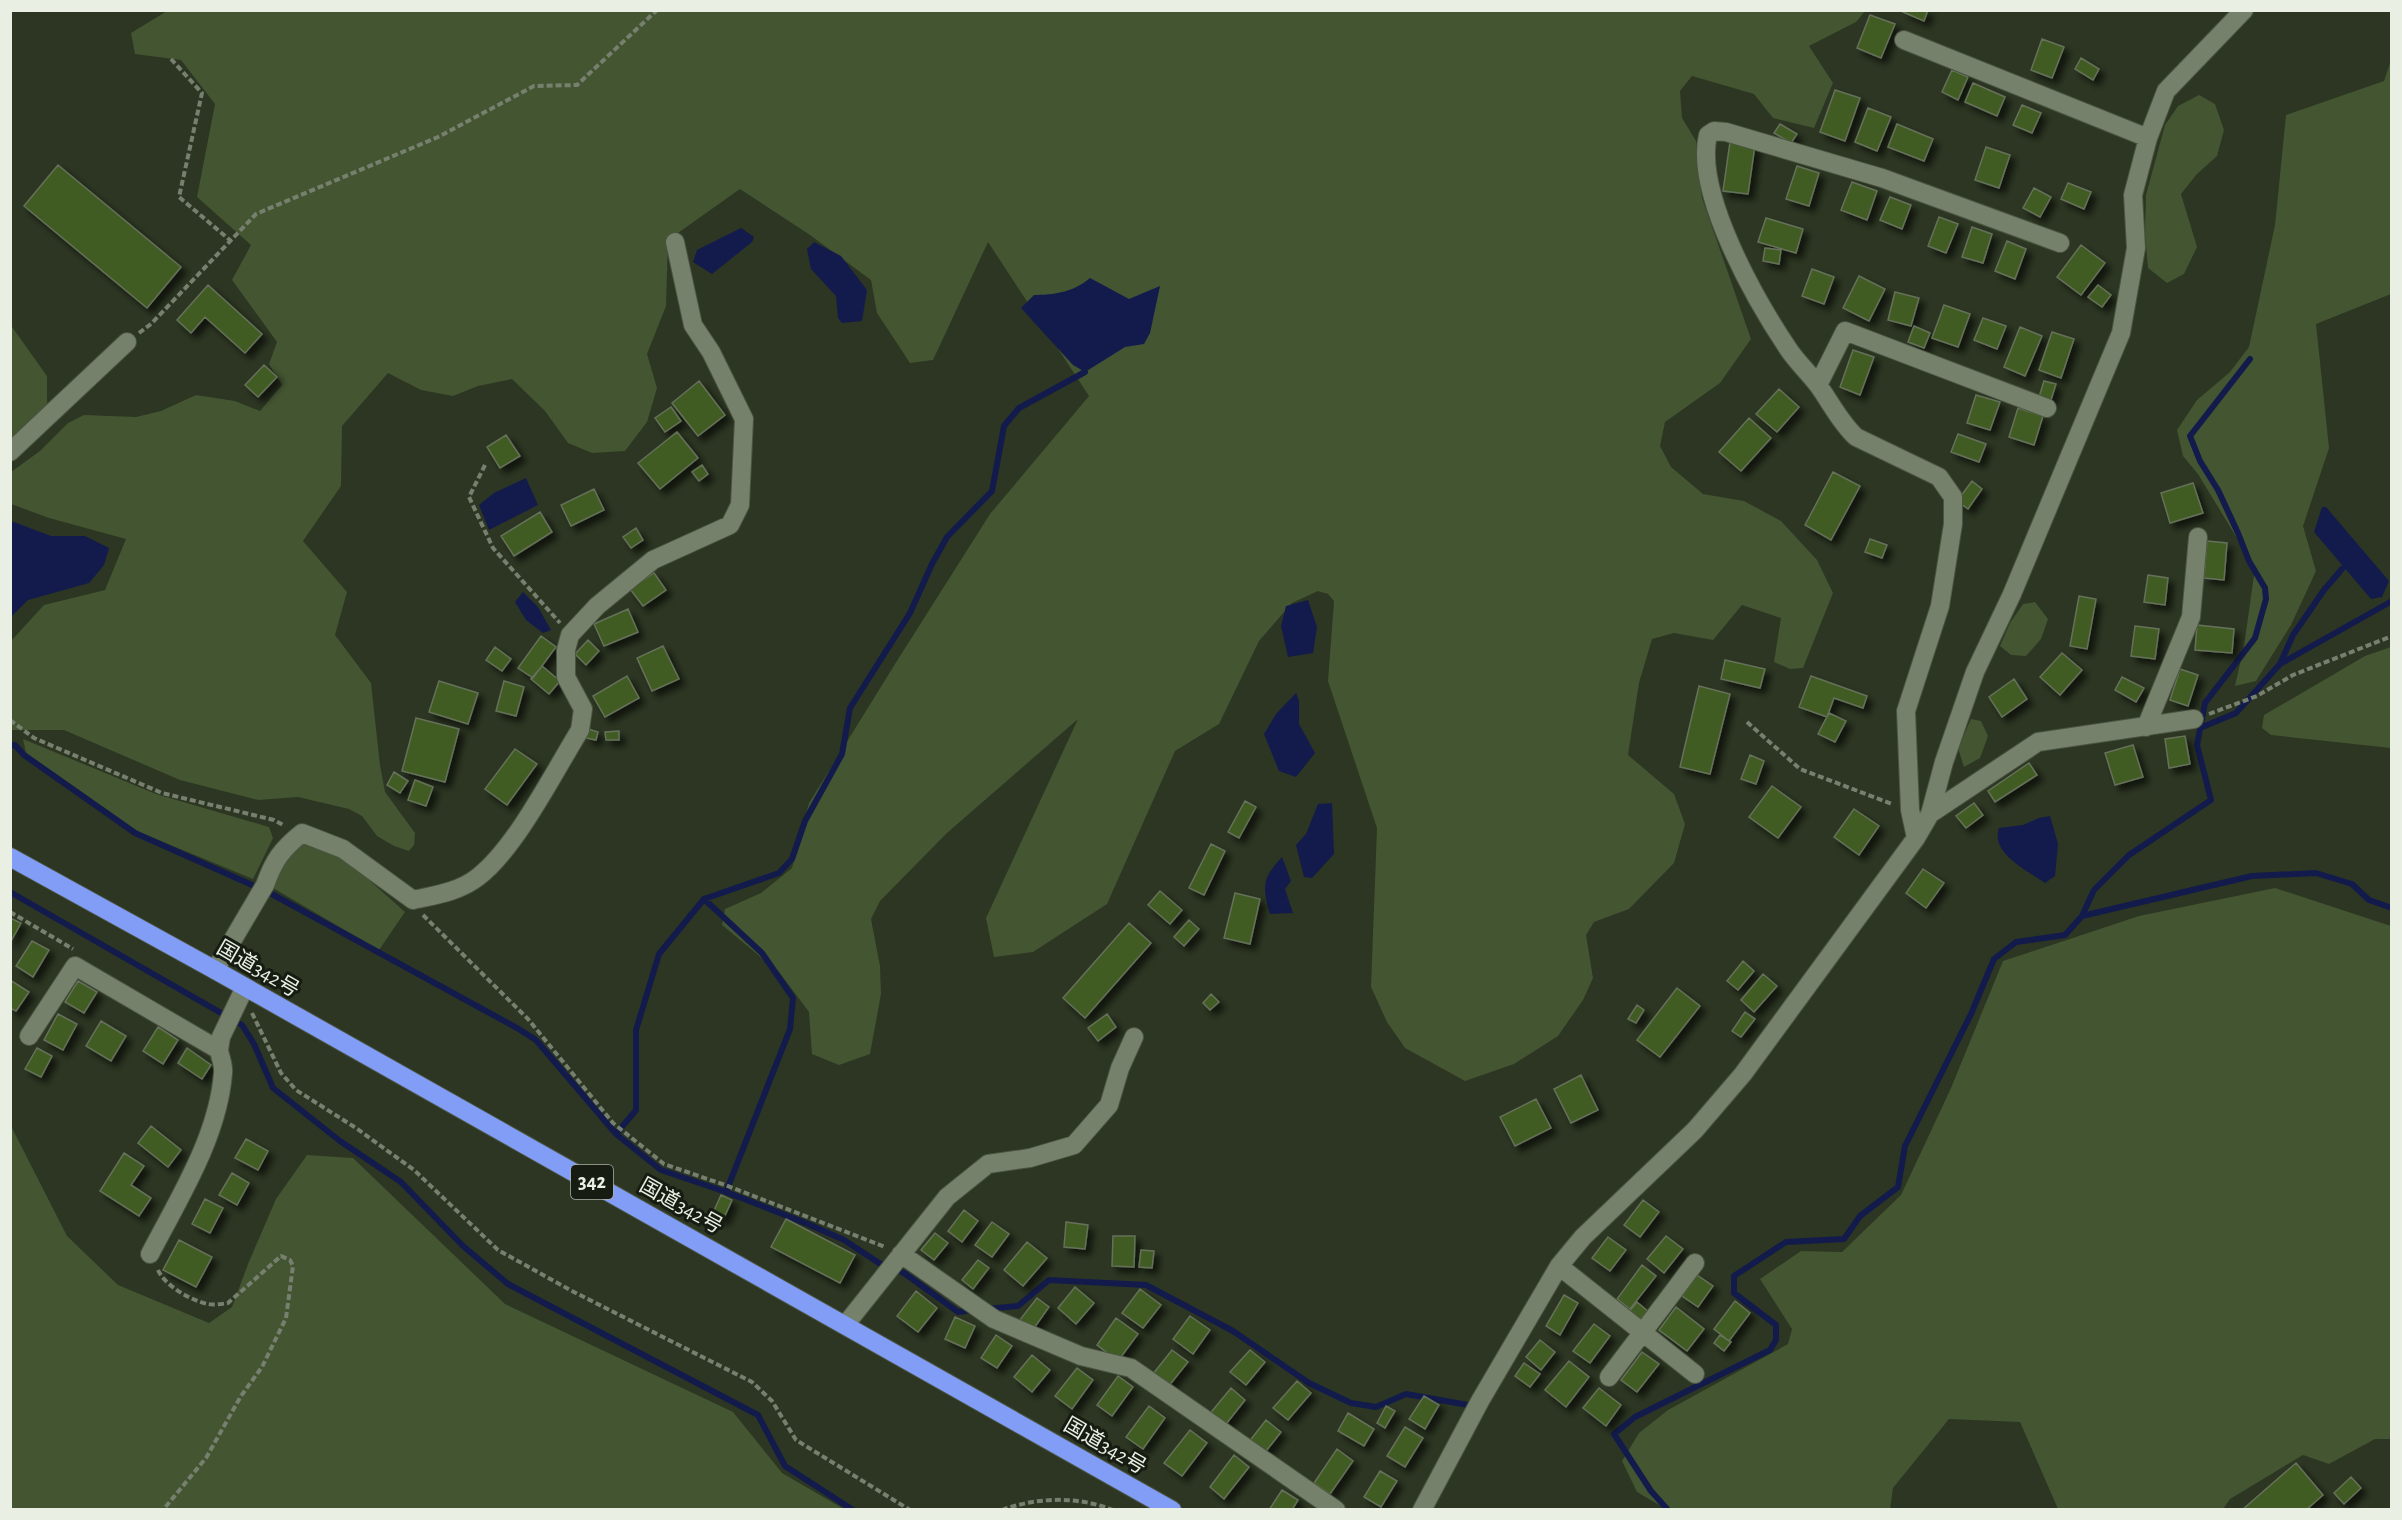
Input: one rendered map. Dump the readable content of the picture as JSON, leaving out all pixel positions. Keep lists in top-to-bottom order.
{
  "streets": {
    "highway": ["国道342号", "342"]
  }
}
